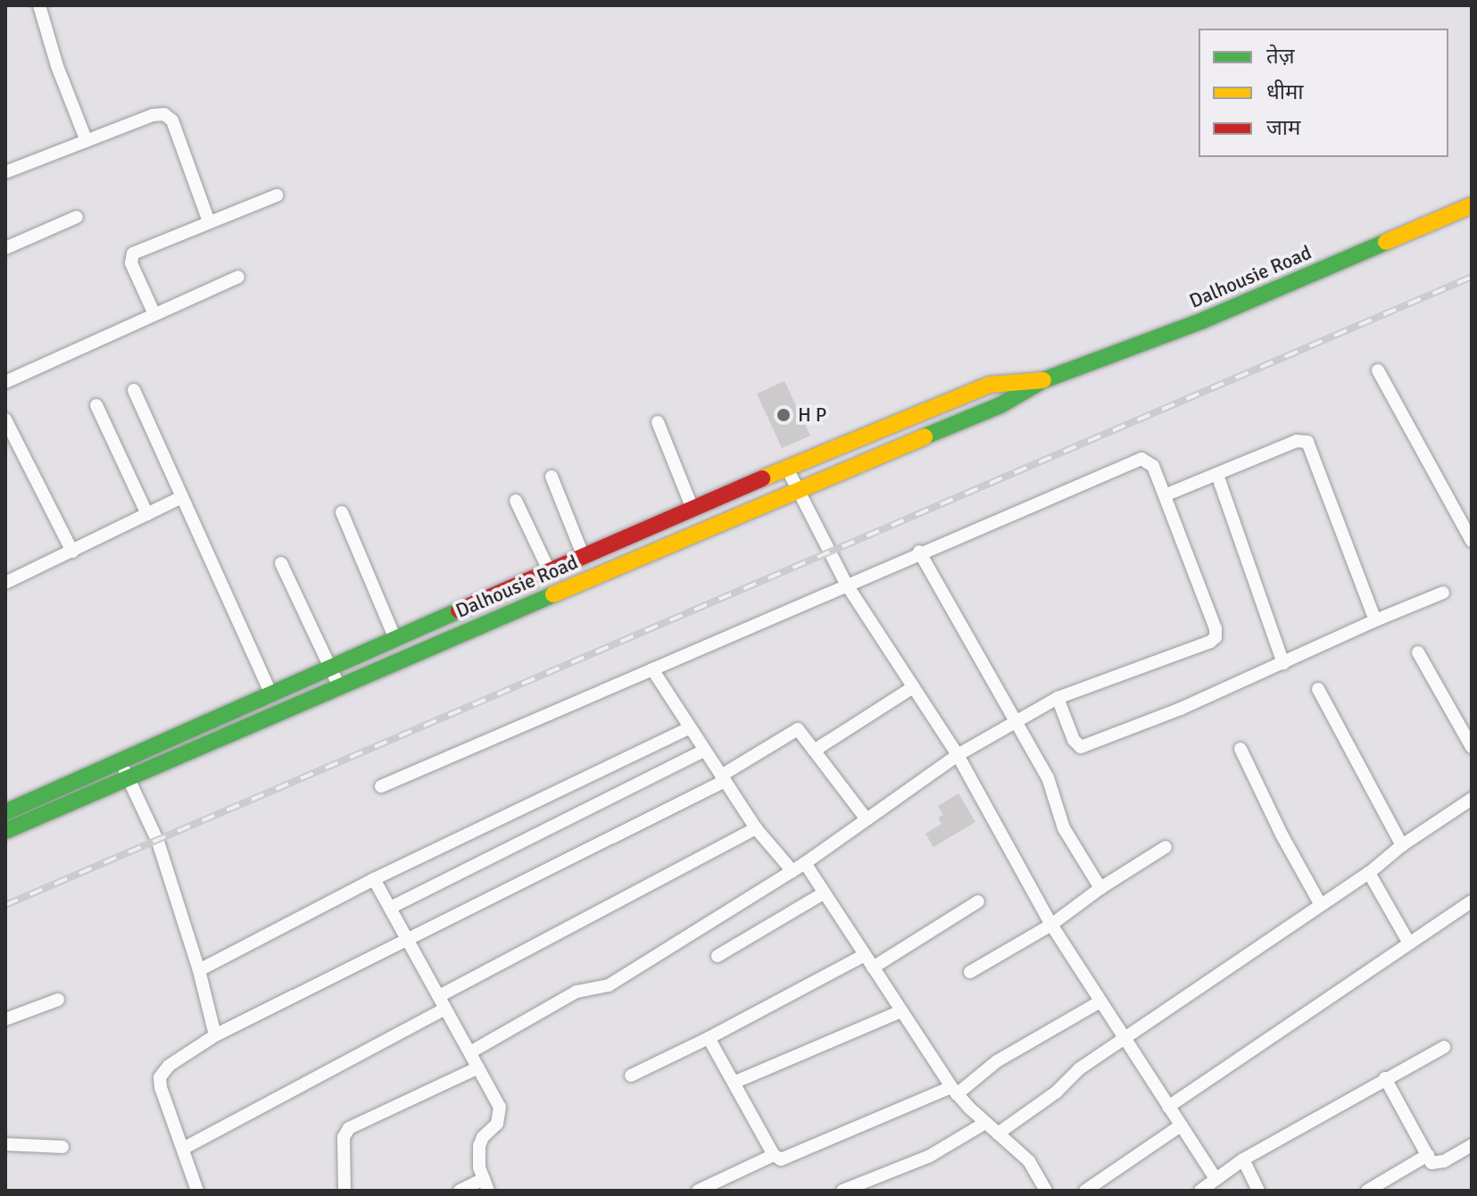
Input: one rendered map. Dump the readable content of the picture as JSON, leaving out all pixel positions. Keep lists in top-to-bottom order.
{
  "streets": {
    "street": ["Dalhousie Road"]
  },
  "places": ["H P"],
  "legend": ["तेज़", "धीमा", "जाम"]
}
